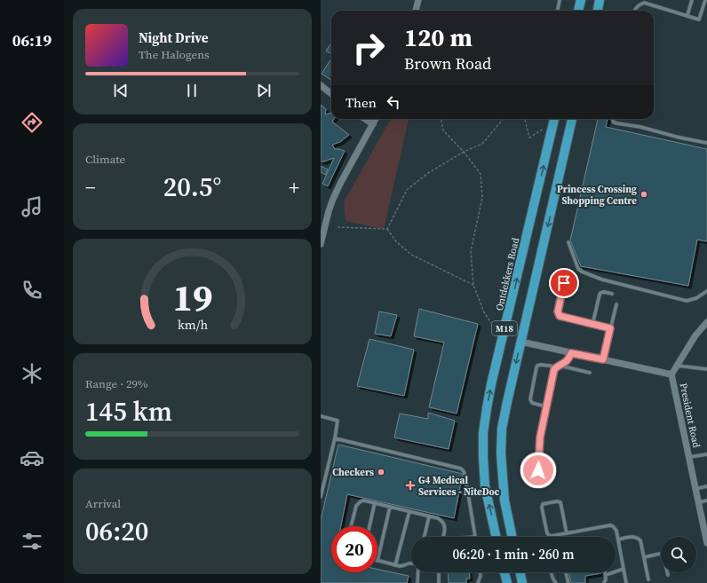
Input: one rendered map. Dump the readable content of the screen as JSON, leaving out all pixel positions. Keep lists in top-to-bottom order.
{
  "streets": {
    "main road": ["Ontdekkers Road", "M18"],
    "street": ["President Road"]
  },
  "places": {
    "other": ["Princess Crossing Shopping Centre", "Checkers"],
    "health": ["G4 Medical Services - NiteDoc"]
  },
  "page": {
    "tabs": "06:19",
    "turn": ["120 m", "Brown Road"],
    "song": ["Night Drive", "The Halogens"],
    "then": "Then",
    "tile": [
      "Climate",
      ["Range · 29%", "145 km"],
      ["Arrival", "06:20"]
    ],
    "heat": ["−", "20.5°", "+"],
    "limit": "20",
    "trip": "06:20 · 1 min · 260 m",
    "gauge": ["19", "km/h"]
  }
}
